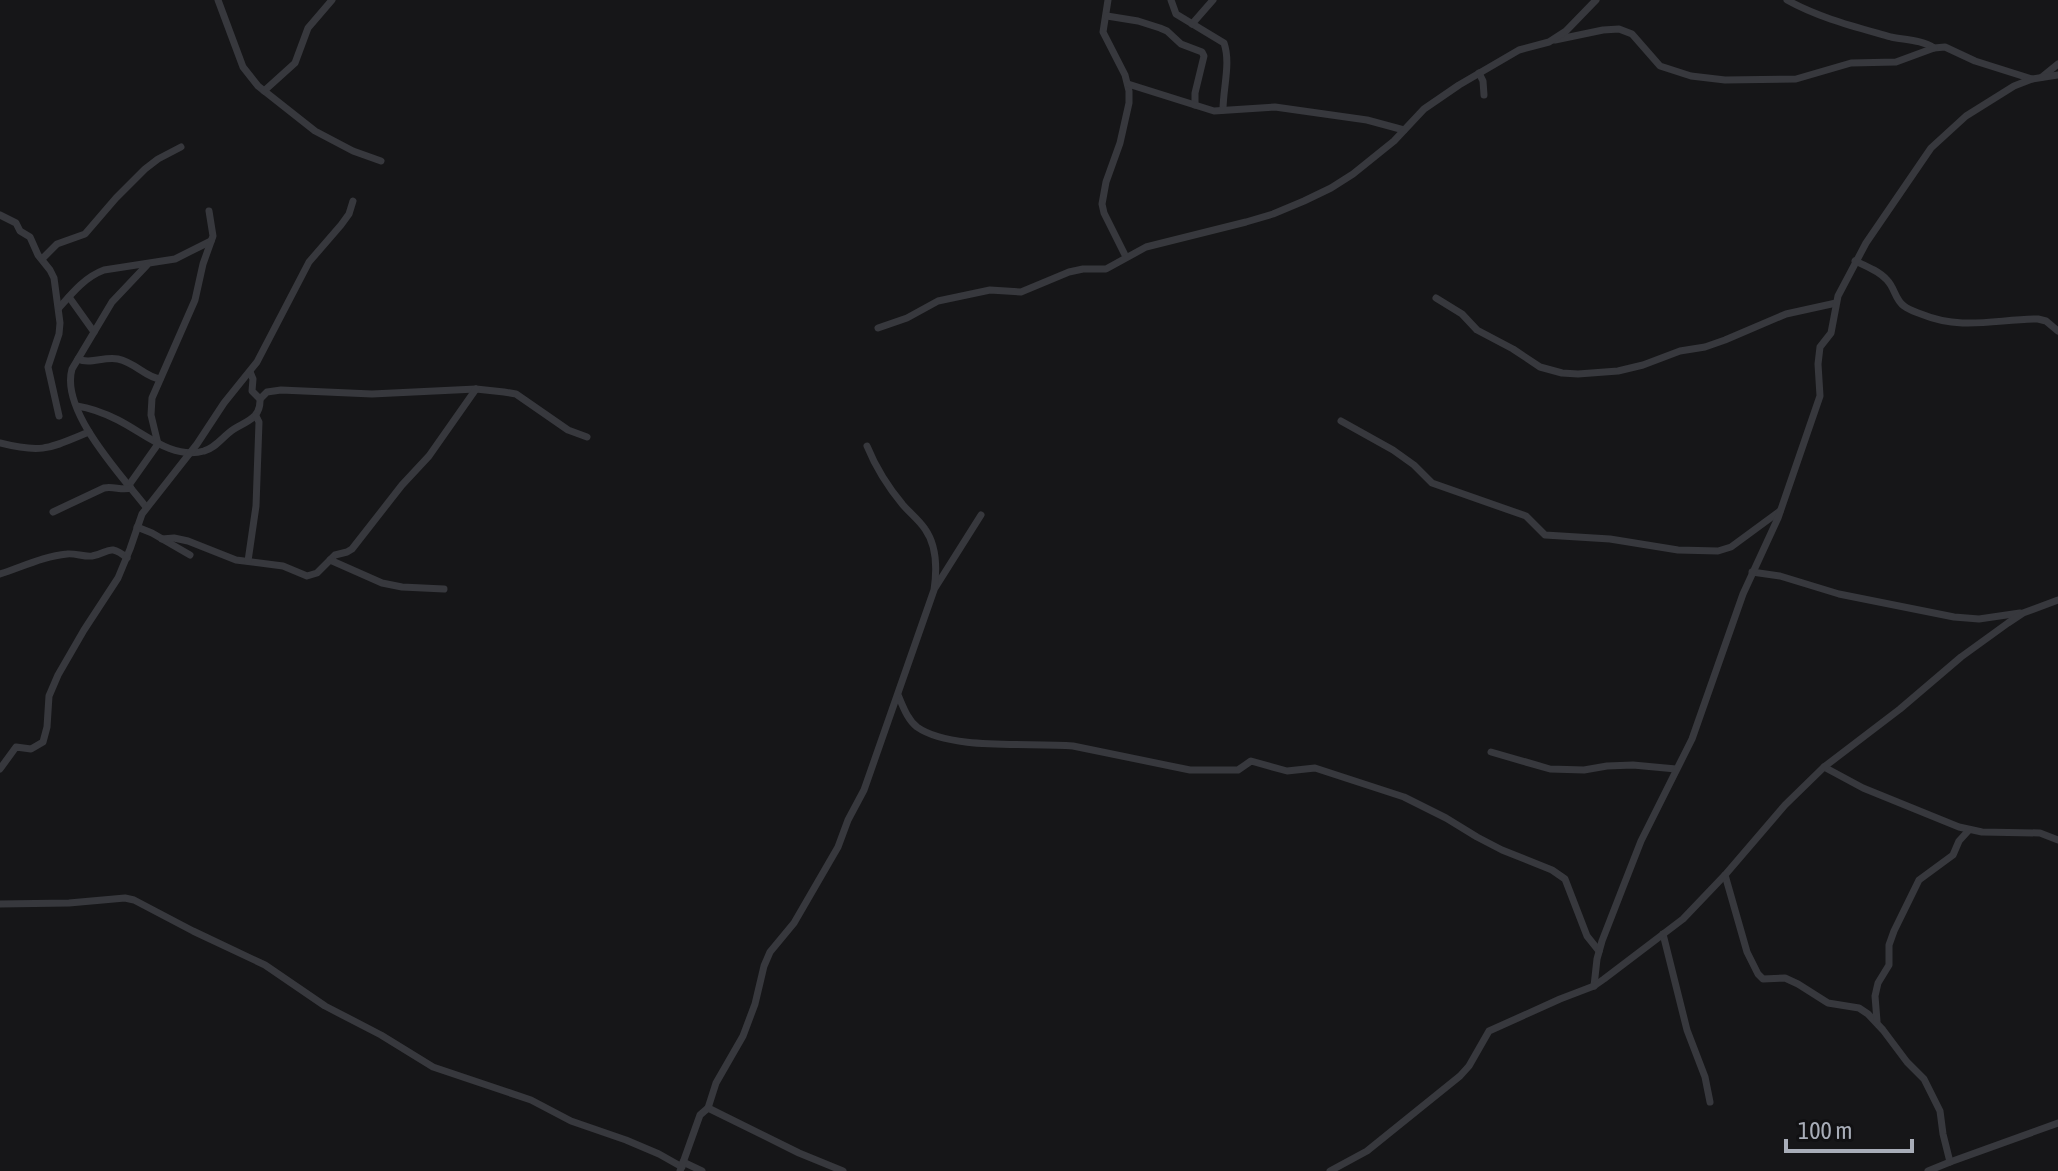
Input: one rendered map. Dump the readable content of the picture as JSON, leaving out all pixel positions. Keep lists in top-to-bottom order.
{
  "scale_bar": "100 m"
}
